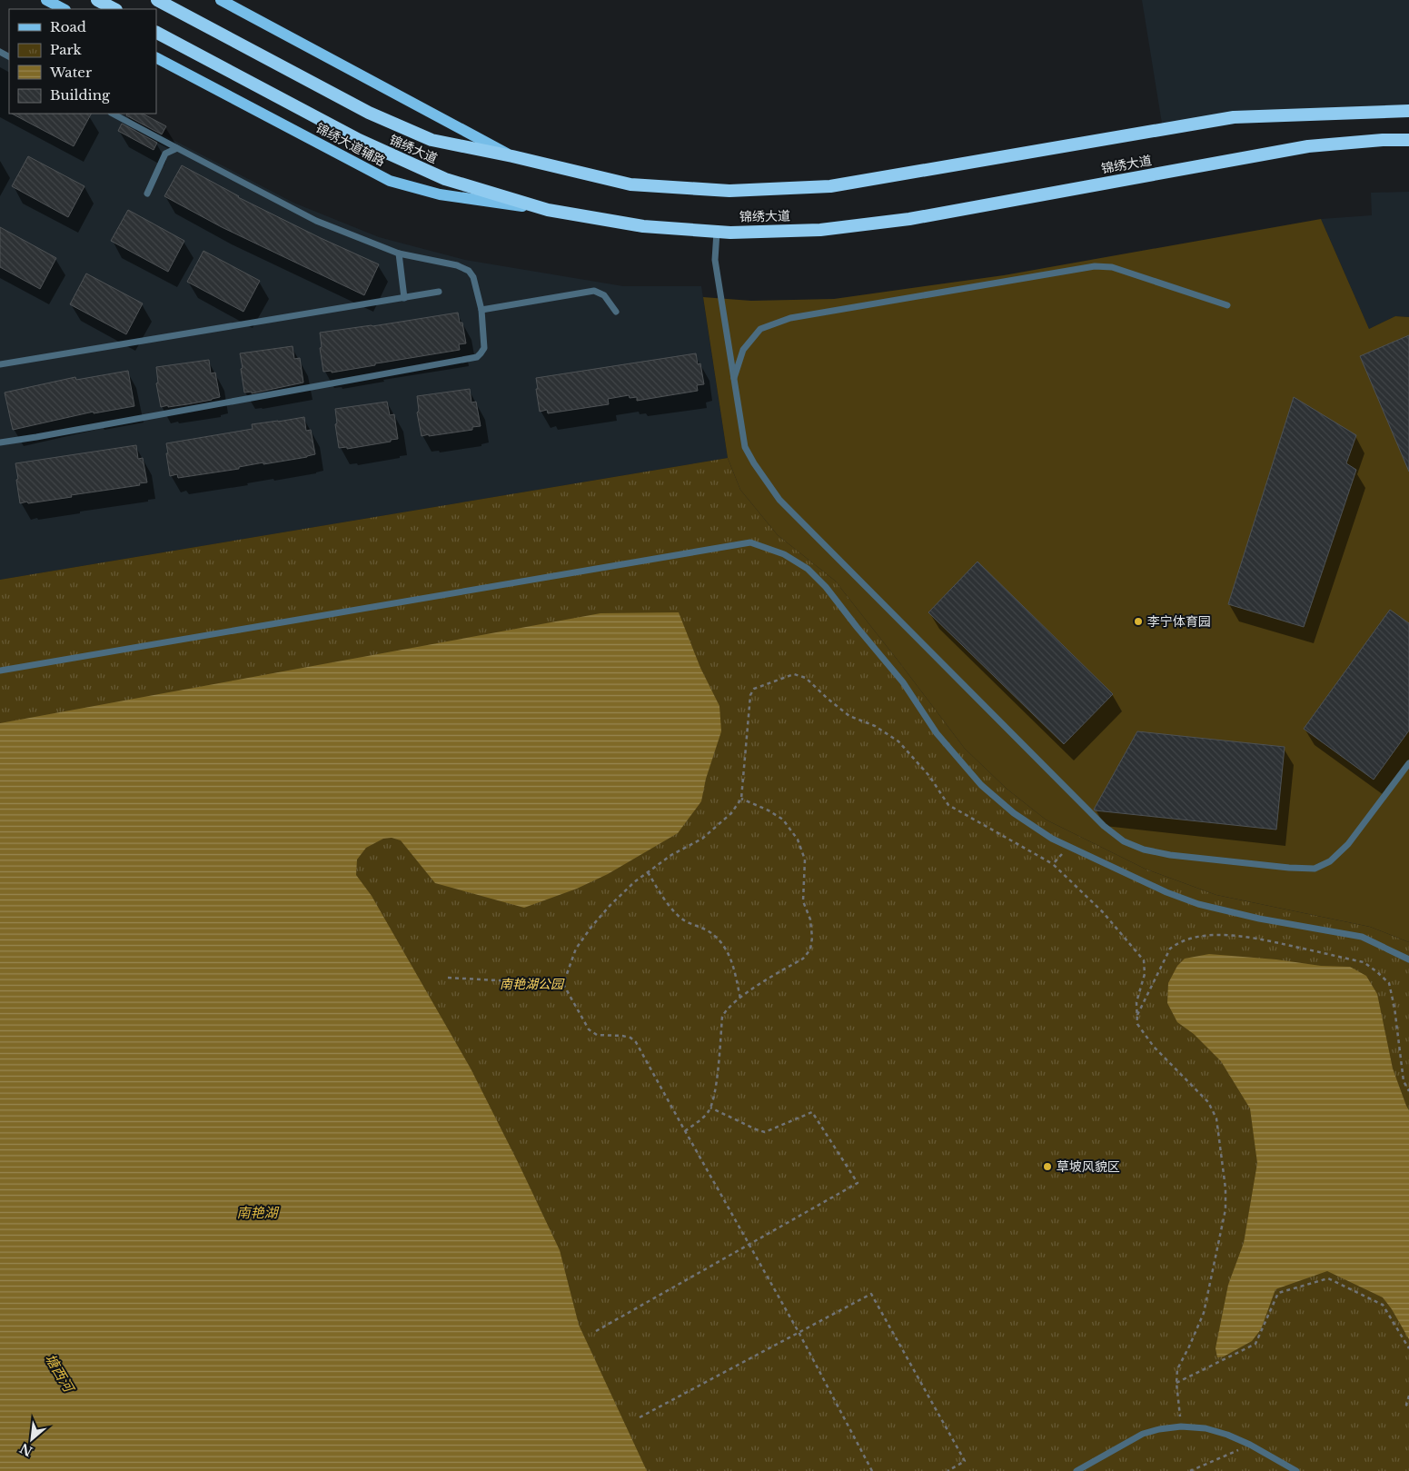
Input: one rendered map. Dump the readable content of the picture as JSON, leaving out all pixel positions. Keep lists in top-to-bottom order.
{
  "streets": {
    "highway": ["锦绣大道"],
    "main road": ["锦绣大道辅路"]
  },
  "crossings": [
    ["锦绣大道辅路", "锦绣大道"]
  ],
  "water": ["南艳湖", "塘西河"],
  "parks": ["南艳湖公园"],
  "places": ["李宁体育园", "草坡风貌区"],
  "legend": [
    "Road",
    "Park",
    "Water",
    "Building"
  ],
  "north": "bottom left"
}
